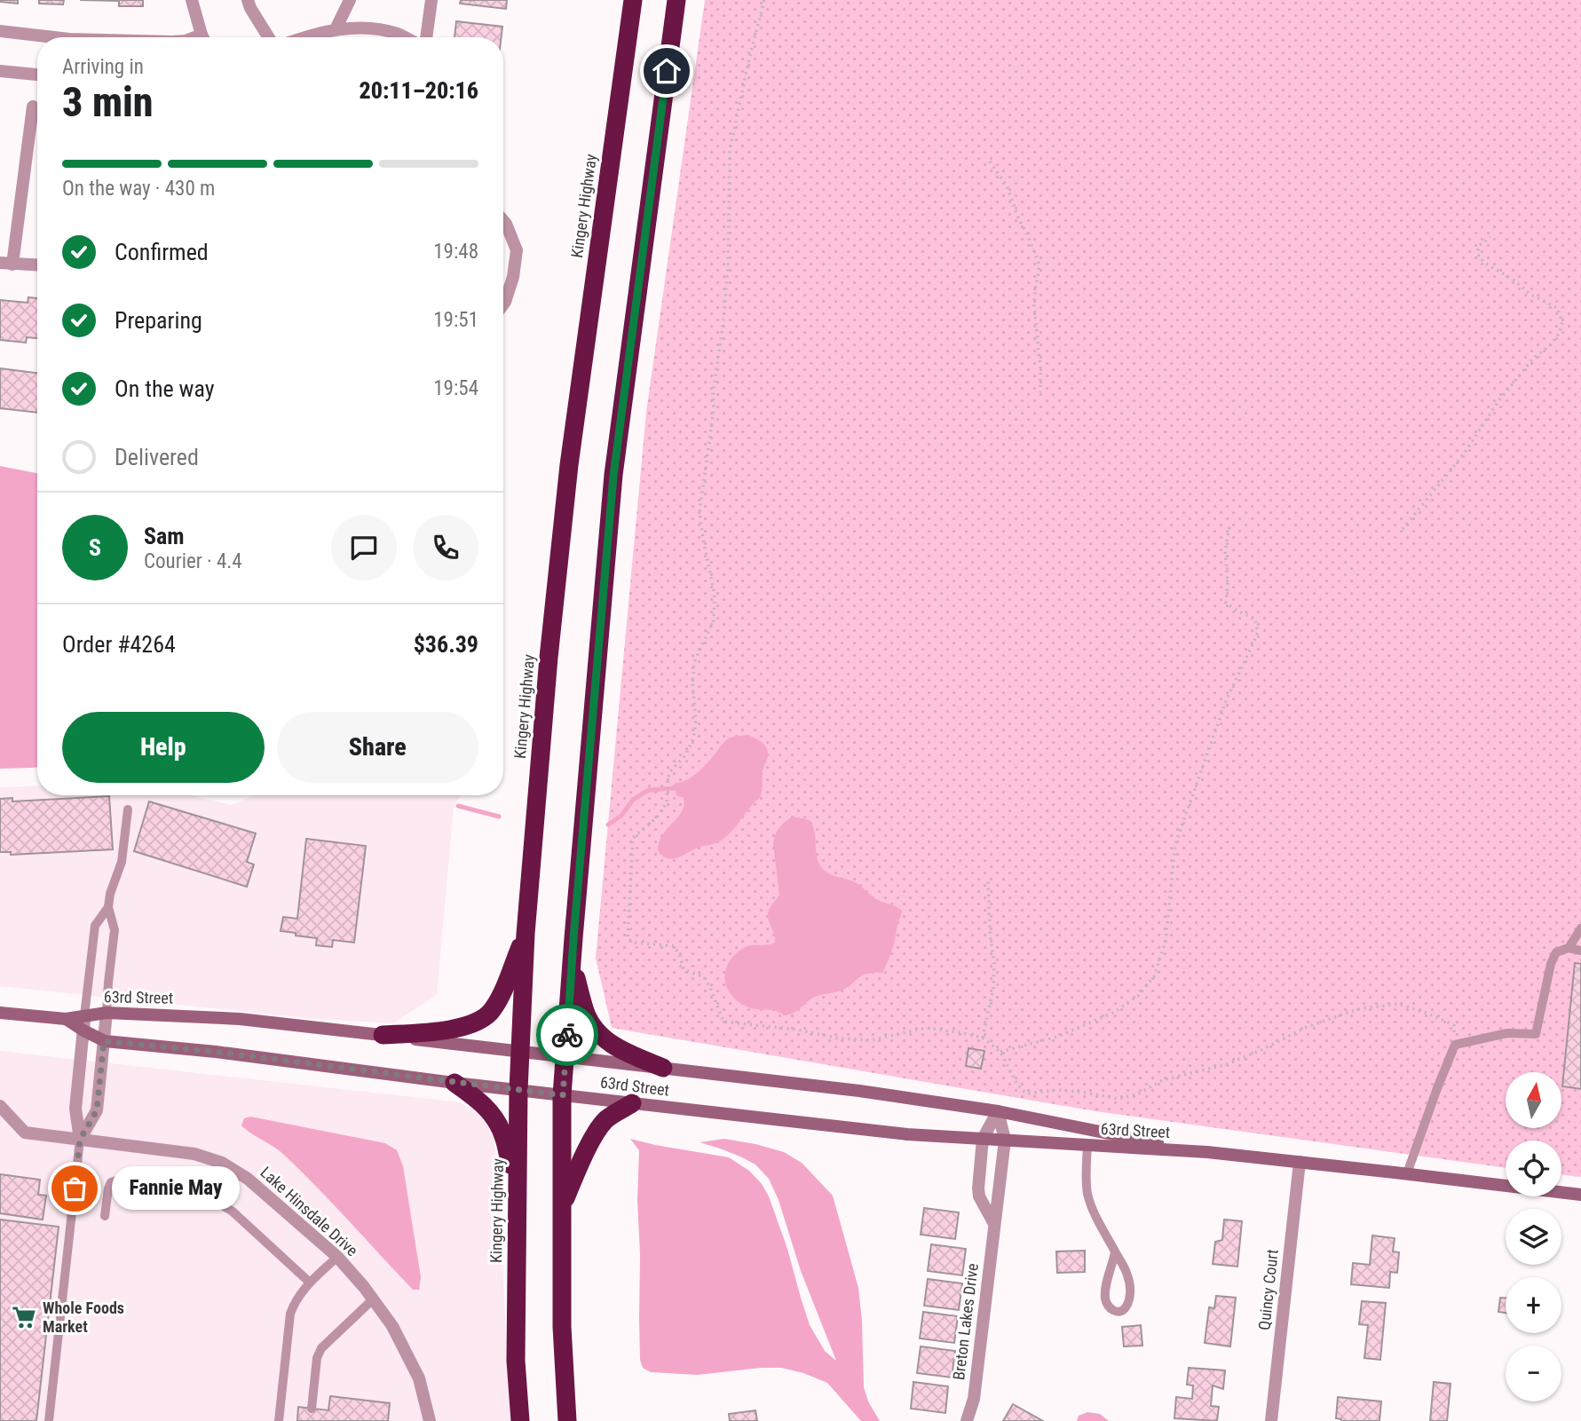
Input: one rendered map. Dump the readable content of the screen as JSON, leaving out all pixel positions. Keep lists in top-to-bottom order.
{
  "streets": {
    "highway": ["Kingery Highway"],
    "street": [
      "63rd Street",
      "Lake Hinsdale Drive",
      "Quincy Court",
      "Breton Lakes Drive"
    ]
  },
  "crossings": [
    ["Kingery Highway", "63rd Street"],
    ["63rd Street", "Quincy Court"],
    ["63rd Street", "Breton Lakes Drive"]
  ],
  "places": {
    "other": ["Fannie May"],
    "supermarket": ["Whole Foods Market"]
  },
  "north": "top",
  "page": {
    "heading": ["3 min", "Arriving in", "20:11–20:16"],
    "panel": [
      "Sam",
      "Courier · 4.4",
      "Order #4264",
      "$36.39"
    ],
    "bar": "On the way · 430 m",
    "list": [
      ["Confirmed", "19:48"],
      ["Preparing", "19:51"],
      ["On the way", "19:54"],
      "Delivered"
    ],
    "round": "S",
    "buttons": ["Help", "Share"],
    "map_buttons": ["+", "−"],
    "bubble": "Fannie May"
  }
}
